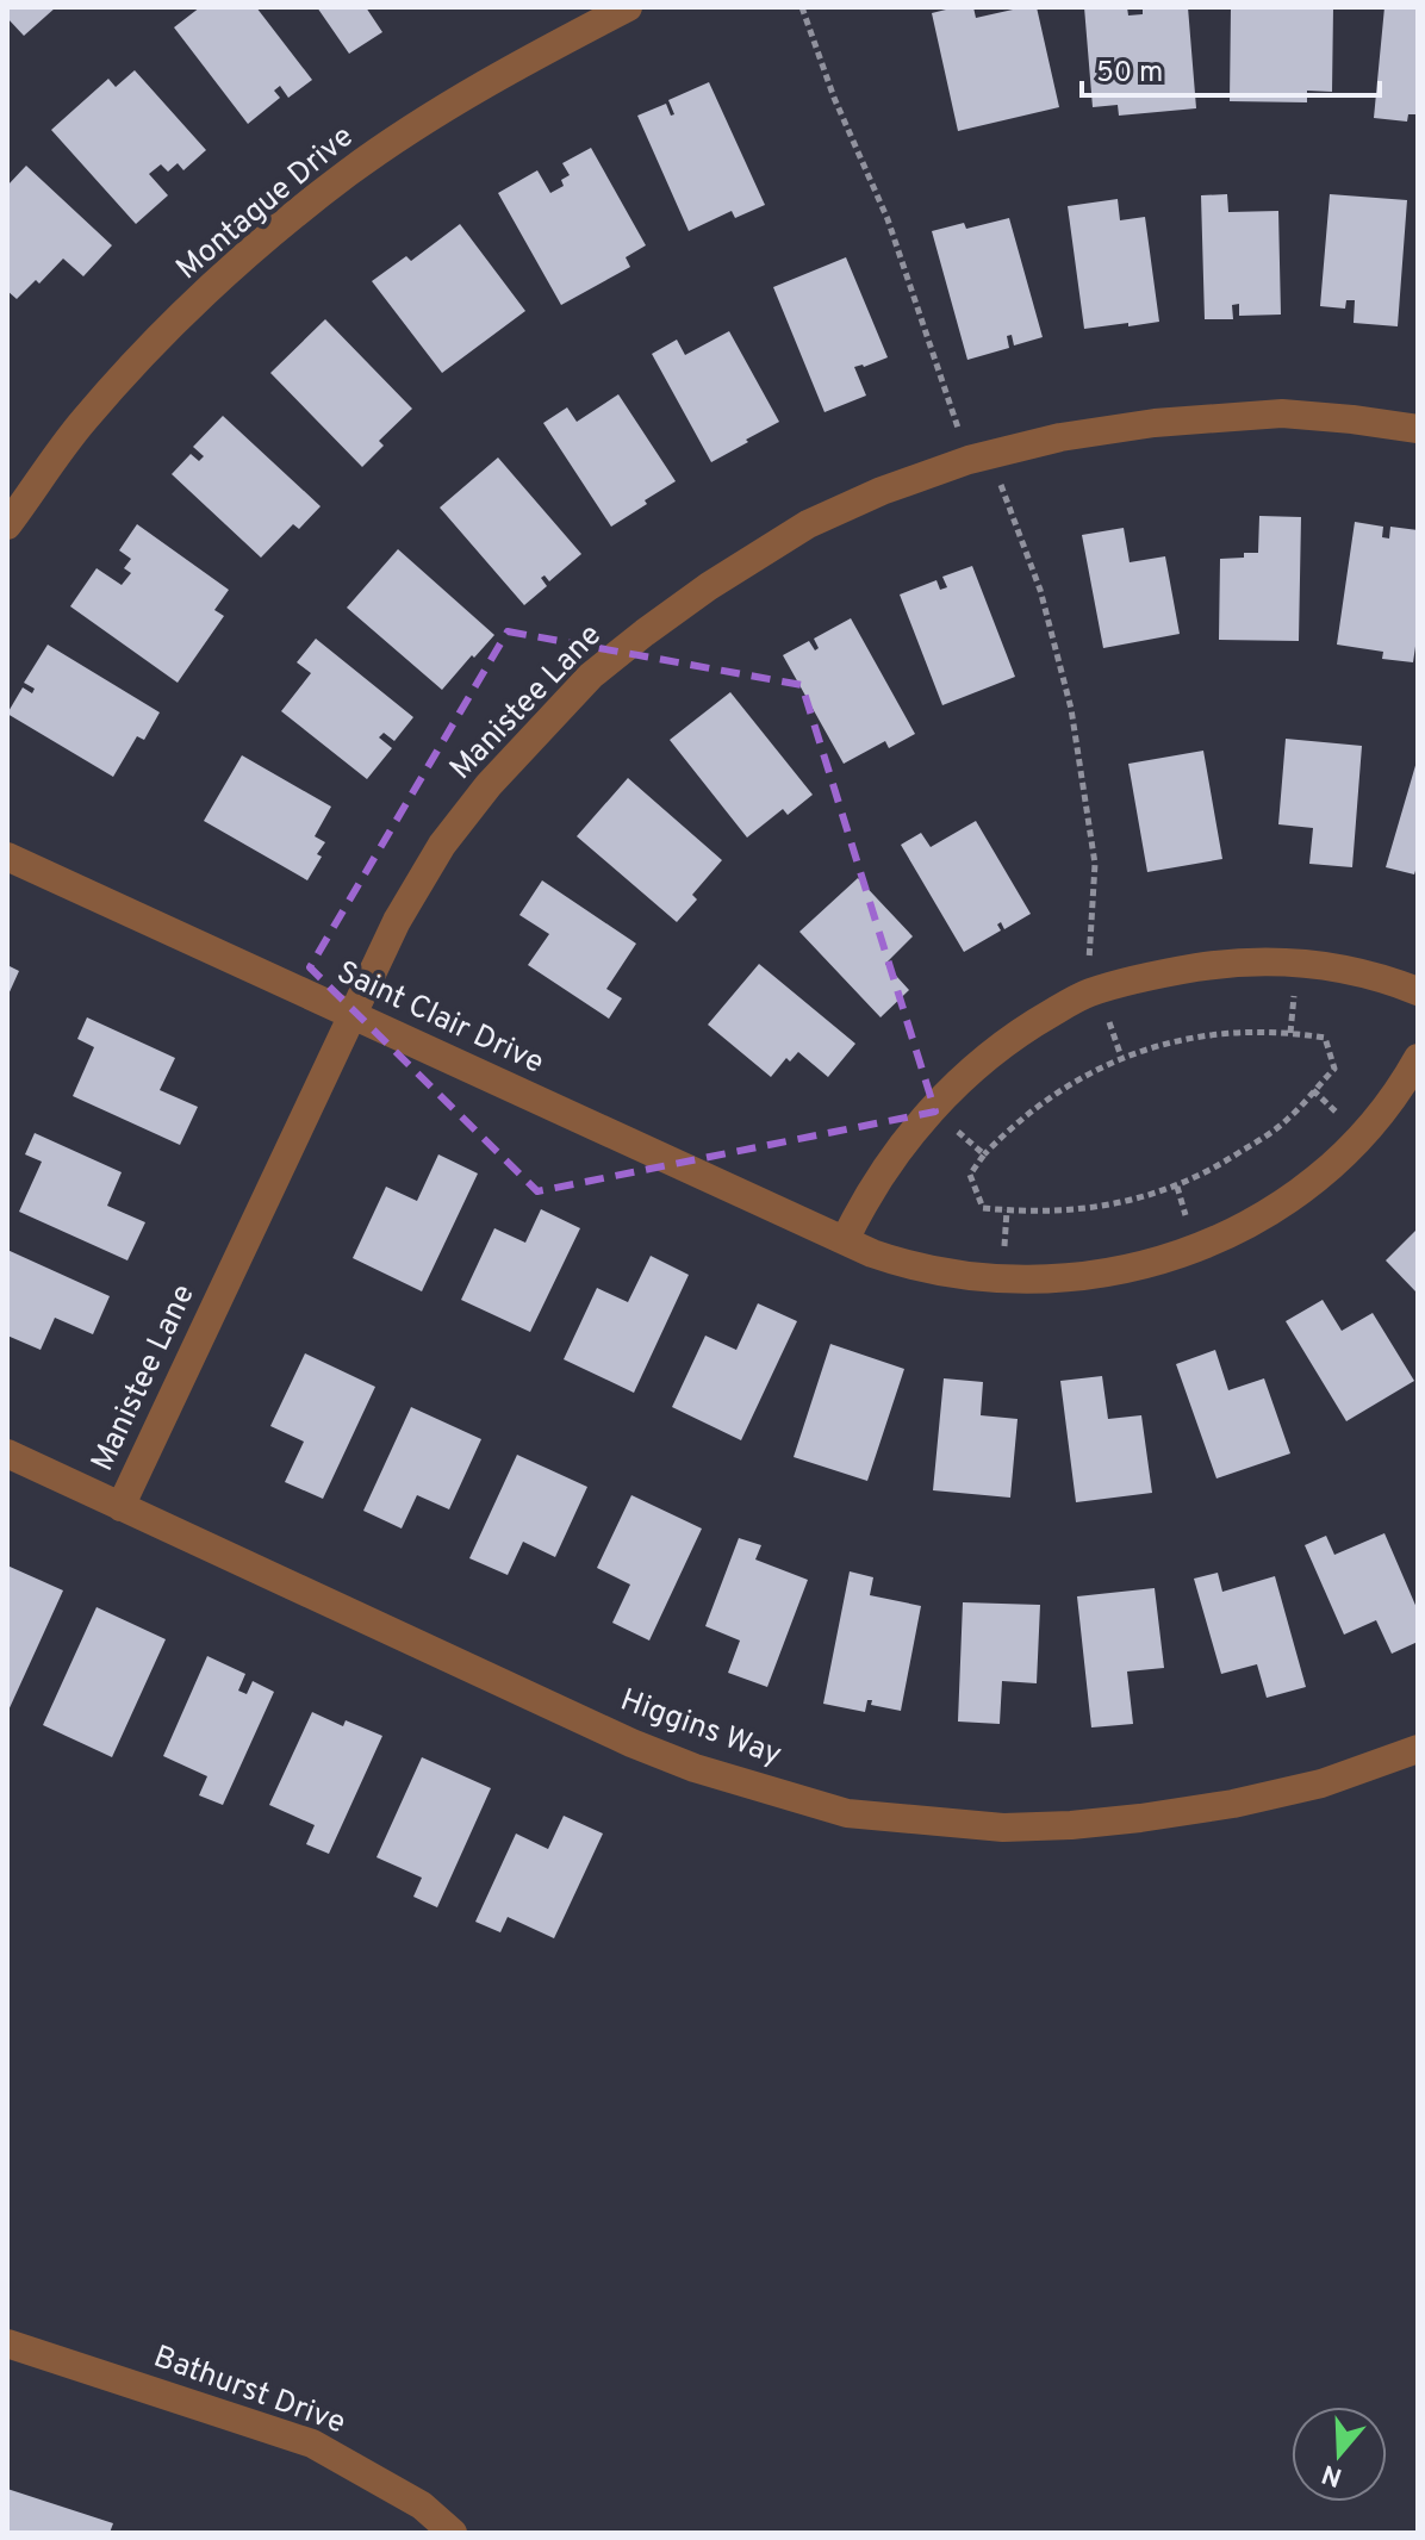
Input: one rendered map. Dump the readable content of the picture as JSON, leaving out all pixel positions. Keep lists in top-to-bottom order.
{
  "streets": {
    "street": [
      "Montague Drive",
      "Manistee Lane",
      "Saint Clair Drive",
      "Higgins Way",
      "Bathurst Drive"
    ]
  },
  "crossings": [
    ["Manistee Lane", "Saint Clair Drive"],
    ["Manistee Lane", "Higgins Way"]
  ],
  "scale_bar": "50 m",
  "north": "bottom"
}
